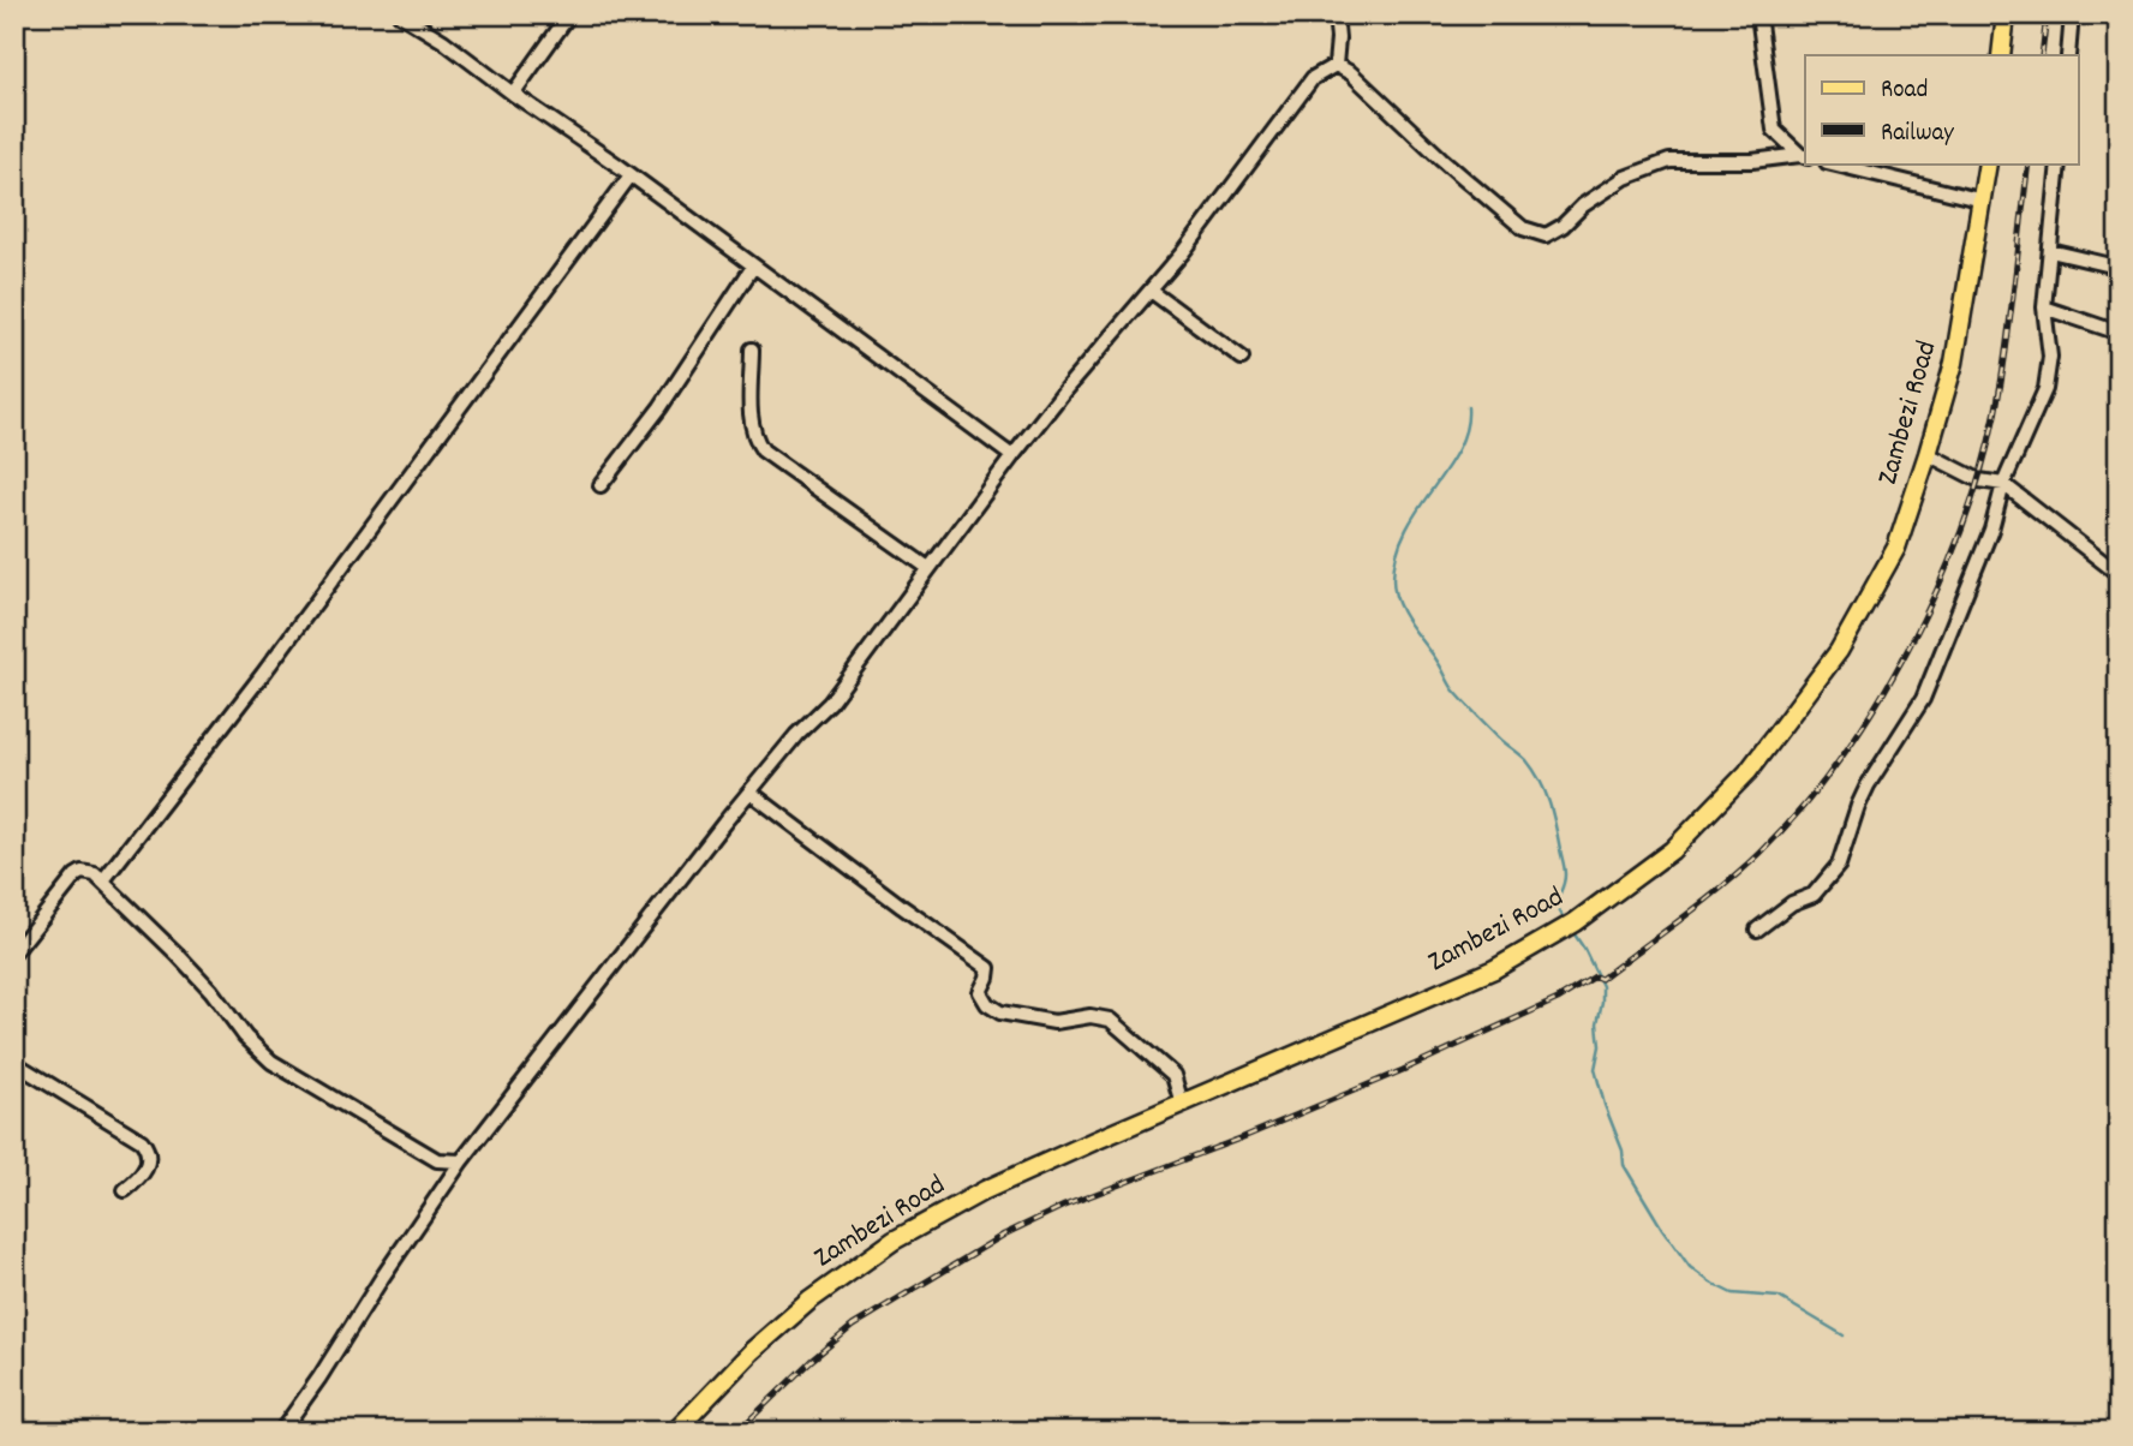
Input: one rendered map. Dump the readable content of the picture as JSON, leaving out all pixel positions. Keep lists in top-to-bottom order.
{
  "streets": {
    "main road": ["Zambezi Road"]
  },
  "legend": ["Road", "Railway"]
}
